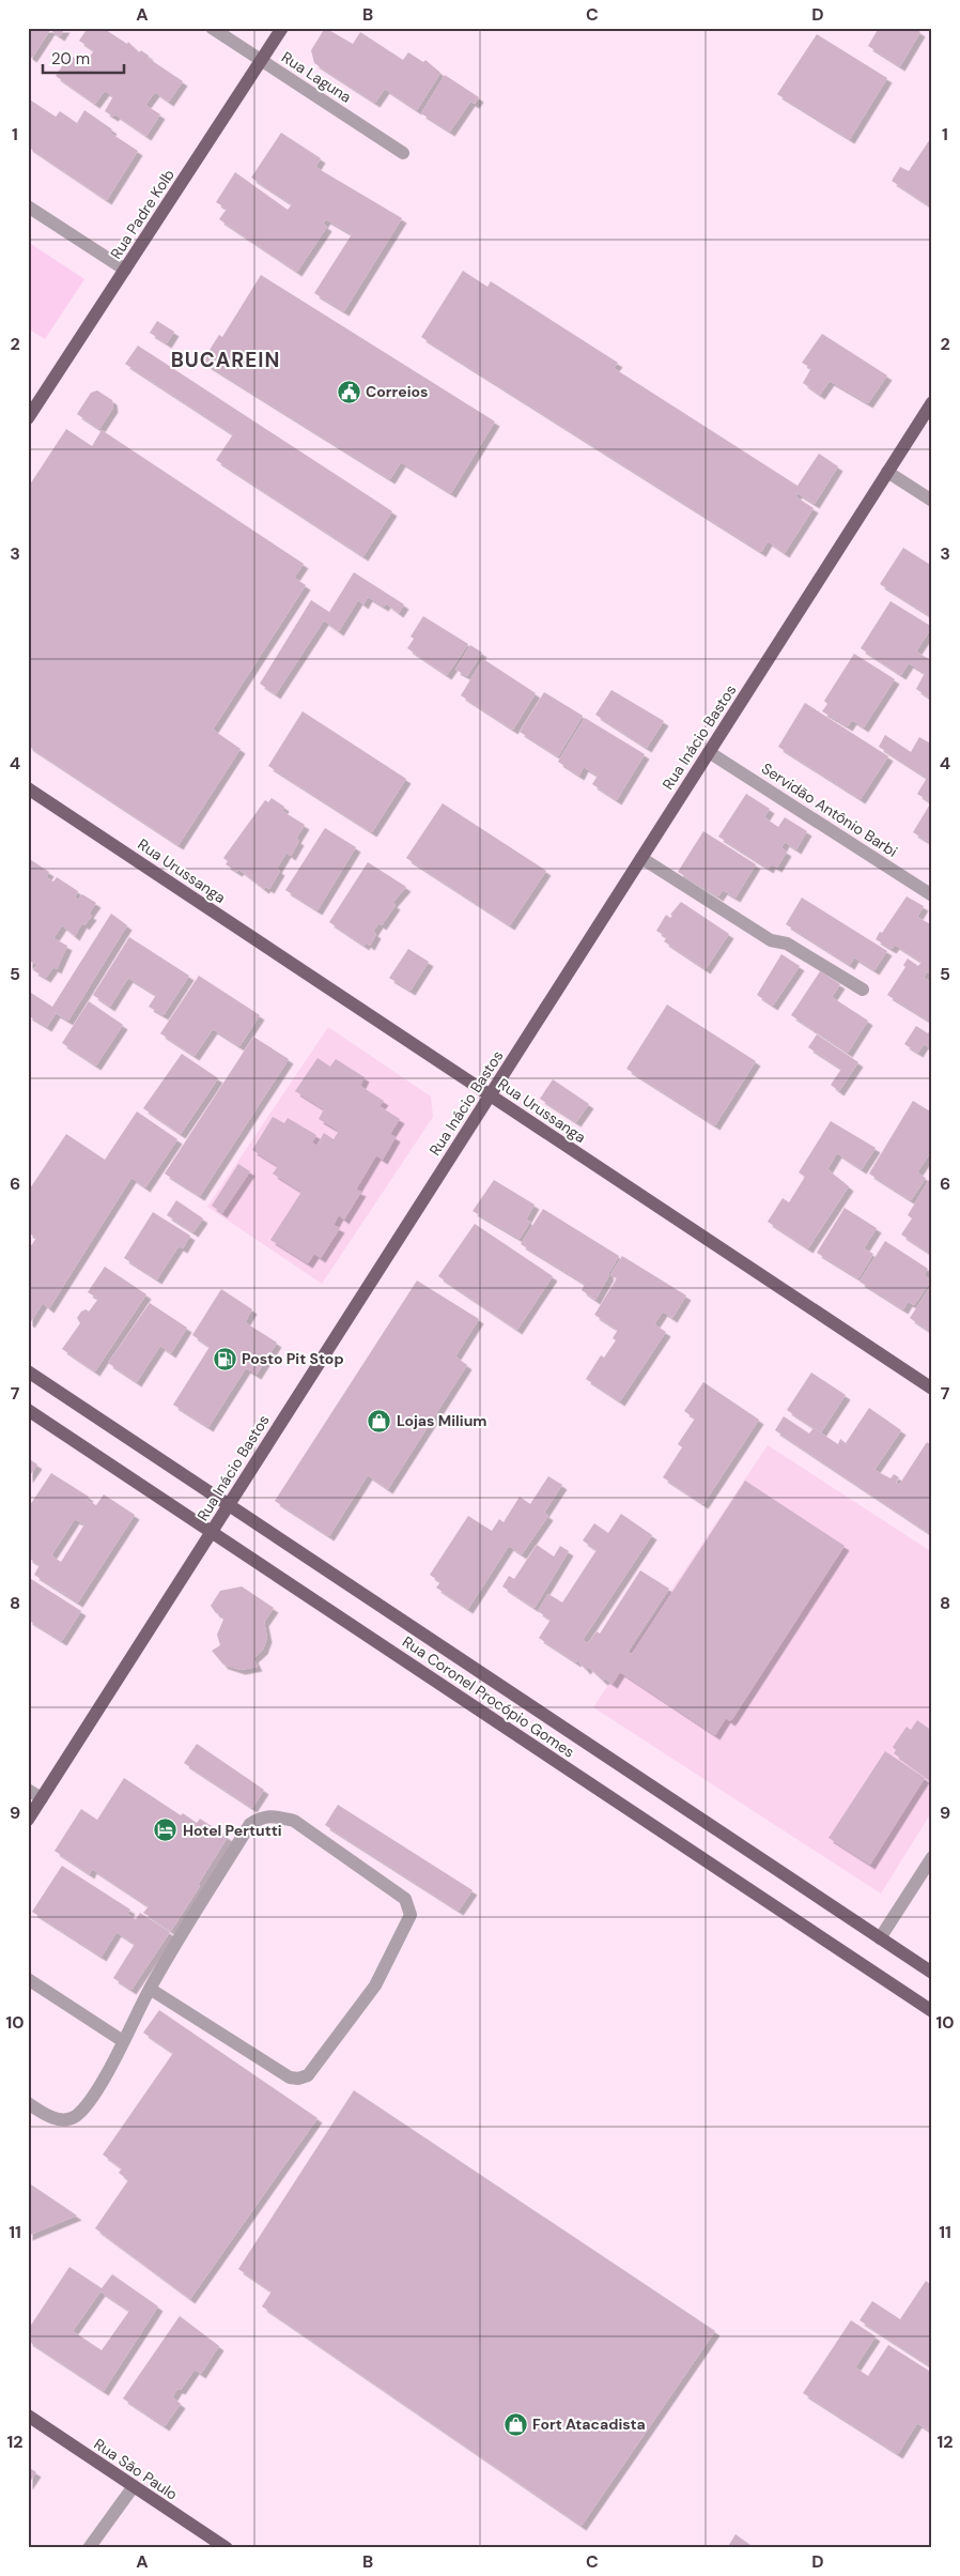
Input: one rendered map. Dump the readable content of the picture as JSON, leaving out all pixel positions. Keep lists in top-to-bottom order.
{
  "streets": {
    "main road": [
      "Rua Padre Kolb",
      "Rua Inácio Bastos",
      "Rua Urussanga",
      "Rua Coronel Procópio Gomes",
      "Rua São Paulo"
    ],
    "street": ["Rua Laguna", "Servidão Antônio Barbi"]
  },
  "crossings": [
    ["Rua Laguna", "Rua Padre Kolb"],
    ["Rua Inácio Bastos", "Servidão Antônio Barbi"],
    ["Rua Inácio Bastos", "Rua Urussanga"],
    ["Rua Inácio Bastos", "Rua Coronel Procópio Gomes"]
  ],
  "districts": ["BUCAREIN"],
  "places": {
    "public building": ["Correios"],
    "fuel station": ["Posto Pit Stop"],
    "shop": ["Lojas Milium", "Fort Atacadista"],
    "hotel": ["Hotel Pertutti"]
  },
  "scale_bar": "20 m",
  "grid": {
    "columns": [
      "A",
      "B",
      "C",
      "D"
    ],
    "rows": [
      "1",
      "2",
      "3",
      "4",
      "5",
      "6",
      "7",
      "8",
      "9",
      "10",
      "11",
      "12"
    ]
  }
}
